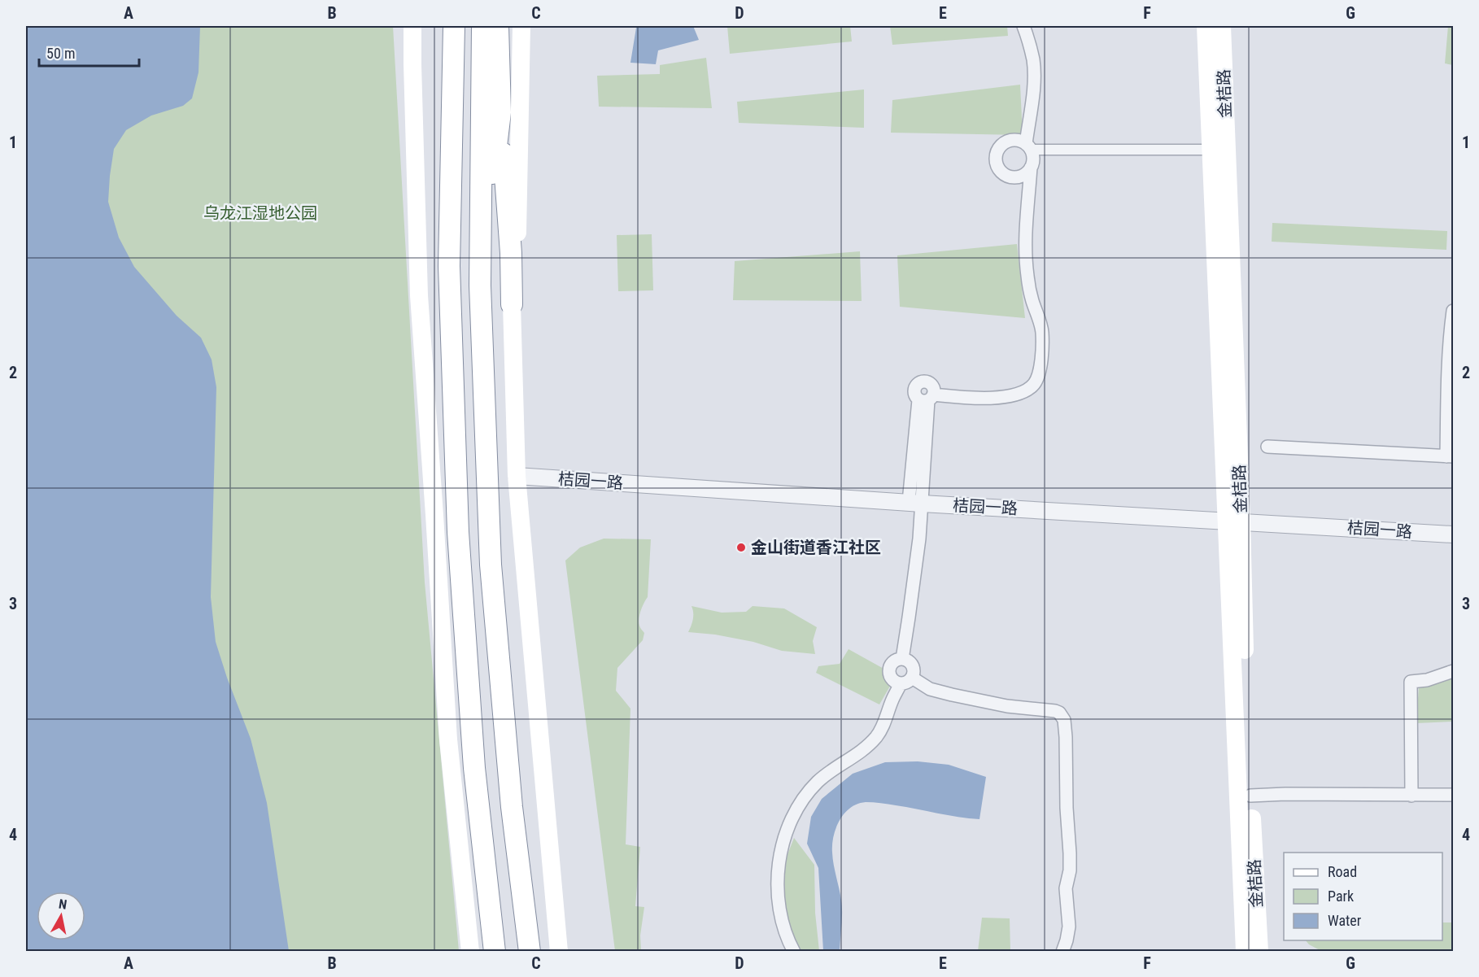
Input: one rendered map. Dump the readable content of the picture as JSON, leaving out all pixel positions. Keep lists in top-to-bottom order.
{
  "streets": {
    "main road": ["金桔路"],
    "street": ["桔园一路"]
  },
  "crossings": [
    ["金桔路", "桔园一路"]
  ],
  "parks": ["乌龙江湿地公园"],
  "places": ["金山街道香江社区"],
  "legend": ["Road", "Park", "Water"],
  "scale_bar": "50 m",
  "north": "top",
  "grid": {
    "columns": [
      "A",
      "B",
      "C",
      "D",
      "E",
      "F",
      "G"
    ],
    "rows": [
      "1",
      "2",
      "3",
      "4"
    ]
  }
}
